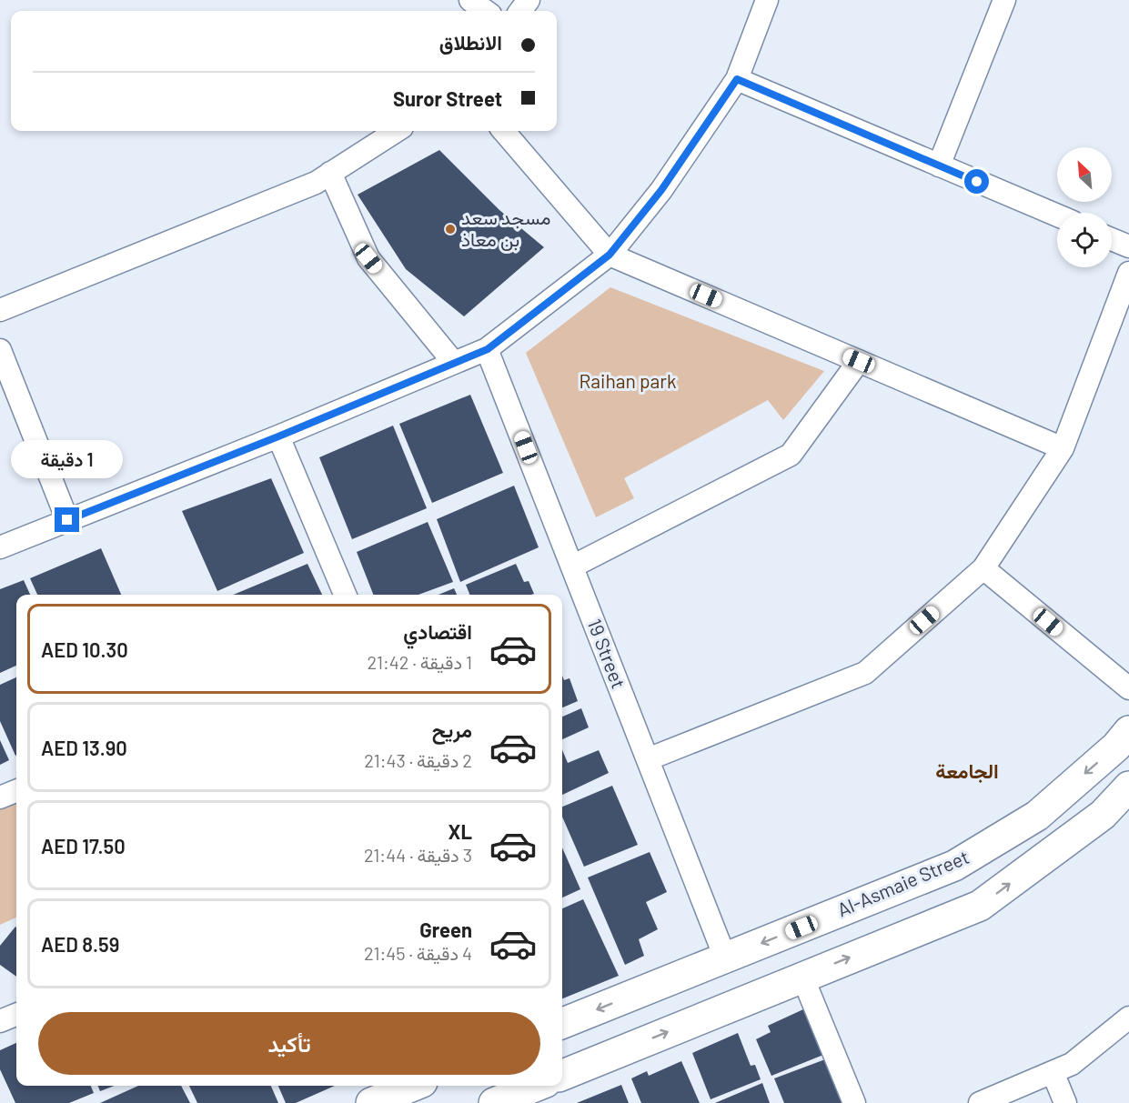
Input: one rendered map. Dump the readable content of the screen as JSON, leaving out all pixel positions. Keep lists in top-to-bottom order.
{
  "streets": {
    "street": ["19 Street", "Al-Asmaie Street"]
  },
  "crossings": [
    ["19 Street", "Al-Asmaie Street"]
  ],
  "districts": ["الجامعة"],
  "parks": ["Raihan park"],
  "places": ["مسجد سعد بن معاذ"],
  "north": "top left",
  "page": {
    "banner": ["الانطلاق", "Suror Street"],
    "bubble": "1 دقيقة",
    "list": [
      {
        "name": "اقتصادي",
        "note": "1 دقيقة · 21:42",
        "value": "AED 10.30"
      },
      {
        "name": "مريح",
        "note": "2 دقيقة · 21:43",
        "value": "AED 13.90"
      },
      {
        "name": "XL",
        "note": "3 دقيقة · 21:44",
        "value": "AED 17.50"
      },
      {
        "name": "Green",
        "note": "4 دقيقة · 21:45",
        "value": "AED 8.59"
      }
    ],
    "buttons": "تأكيد"
  }
}
